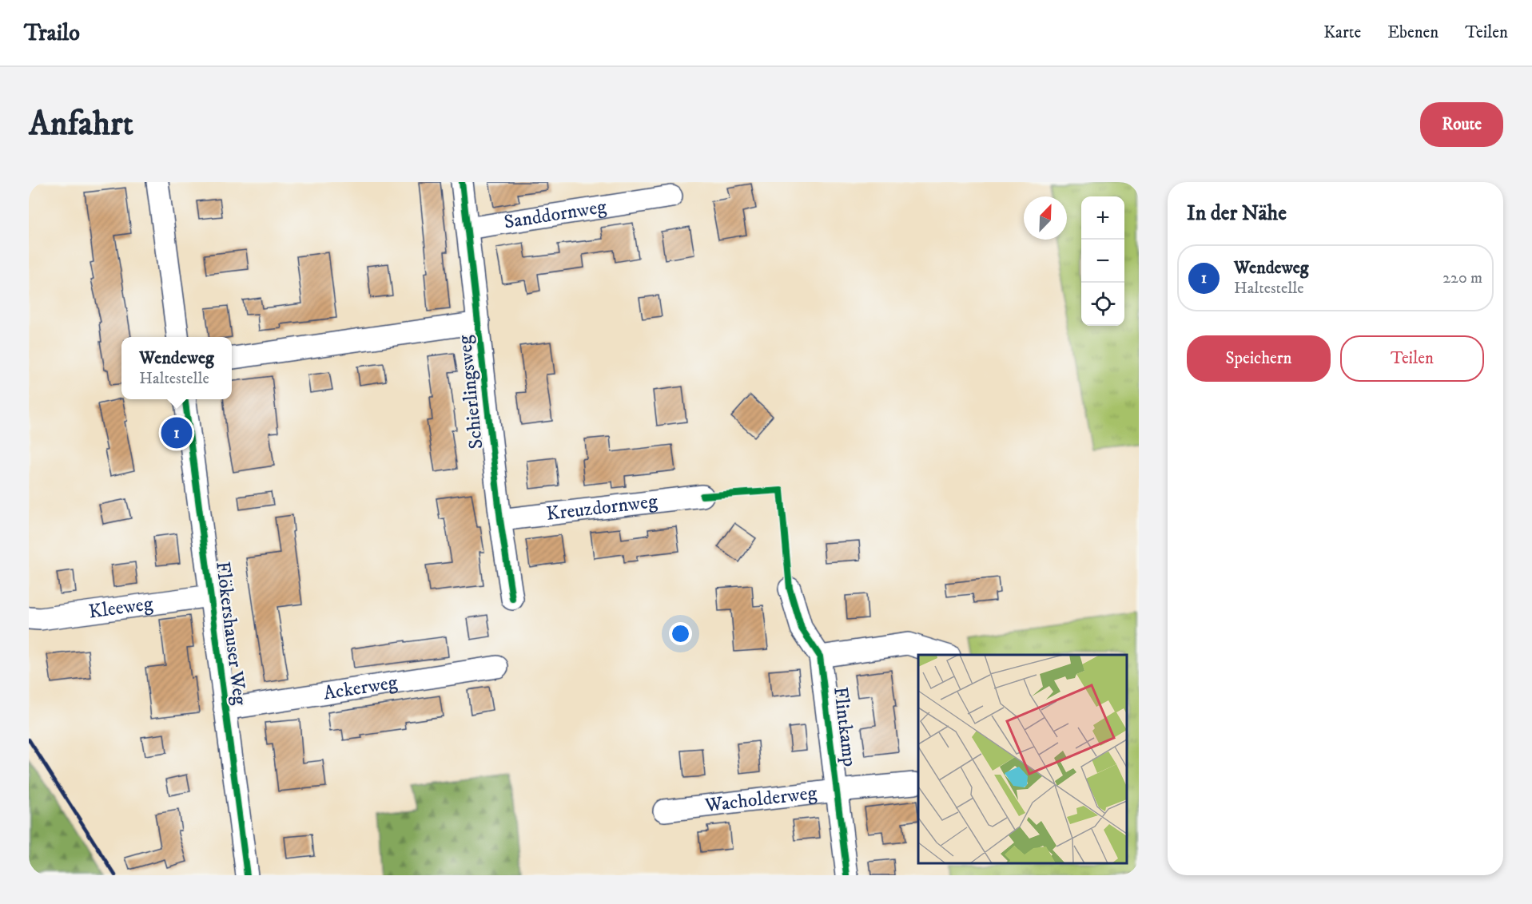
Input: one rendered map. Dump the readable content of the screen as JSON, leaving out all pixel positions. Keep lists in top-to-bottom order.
{
  "streets": {
    "street": [
      "Sanddornweg",
      "Schierlingsweg",
      "Kreuzdornweg",
      "Kleeweg",
      "Flökershauser Weg",
      "Ackerweg",
      "Flintkamp",
      "Wacholderweg"
    ]
  },
  "crossings": [
    ["Sanddornweg", "Schierlingsweg"],
    ["Schierlingsweg", "Kreuzdornweg"],
    ["Kleeweg", "Flökershauser Weg"],
    ["Flökershauser Weg", "Ackerweg"],
    ["Flintkamp", "Wacholderweg"]
  ],
  "north": "top right",
  "page": {
    "header": "Trailo",
    "nav": ["Karte", "Ebenen", "Teilen"],
    "buttons": [
      "Route",
      ["Speichern", "Teilen"]
    ],
    "title": "Anfahrt",
    "heading": "In der Nähe",
    "map_buttons": ["+", "−"],
    "list": [
      {
        "mark": "1",
        "name": "Wendeweg",
        "note": "Haltestelle",
        "value": "220 m"
      }
    ],
    "popup": ["Wendeweg", "Haltestelle"],
    "pins": "1"
  }
}
